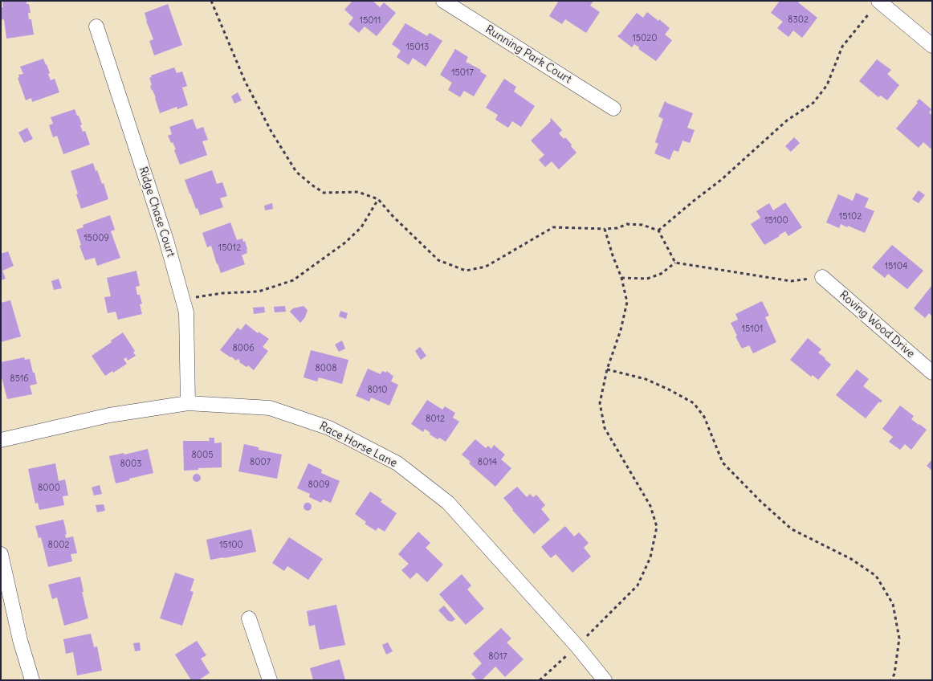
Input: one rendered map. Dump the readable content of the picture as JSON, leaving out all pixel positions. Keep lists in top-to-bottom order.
{
  "streets": {
    "street": [
      "Running Park Court",
      "Ridge Chase Court",
      "Roving Wood Drive",
      "Race Horse Lane"
    ]
  },
  "crossings": [
    ["Ridge Chase Court", "Race Horse Lane"]
  ],
  "house_numbers": [
    "8302",
    "15011",
    "15020",
    "15013",
    "15017",
    "15102",
    "15100",
    "15009",
    "15012",
    "15104",
    "15101",
    "8006",
    "8008",
    "8516",
    "8010",
    "8012",
    "8005",
    "8007",
    "8014",
    "8003",
    "8009",
    "8000",
    "8002",
    "15100",
    "8017"
  ]
}
